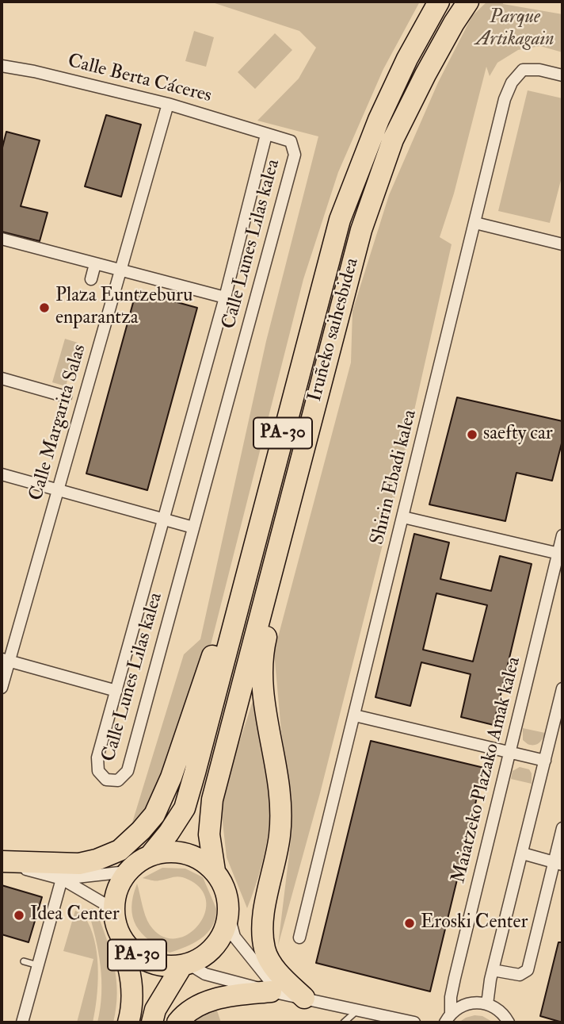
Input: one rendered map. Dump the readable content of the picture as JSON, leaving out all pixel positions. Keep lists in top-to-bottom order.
{
  "streets": {
    "highway": ["Iruñeko saihesbidea", "PA-30"],
    "street": [
      "Calle Berta Cáceres",
      "Calle Lunes Lilas kalea",
      "Calle Margarita Salas",
      "Shirin Ebadi kalea",
      "Maiatzeko Plazako Amak kalea"
    ]
  },
  "crossings": [
    ["Calle Berta Cáceres", "Calle Lunes Lilas kalea"],
    ["Calle Berta Cáceres", "Calle Margarita Salas"],
    ["Iruñeko saihesbidea", "PA-30"]
  ],
  "parks": ["Parque Artikagain"],
  "places": [
    "Plaza Euntzeburu enparantza",
    "saefty car",
    "Idea Center",
    "Eroski Center"
  ]
}
